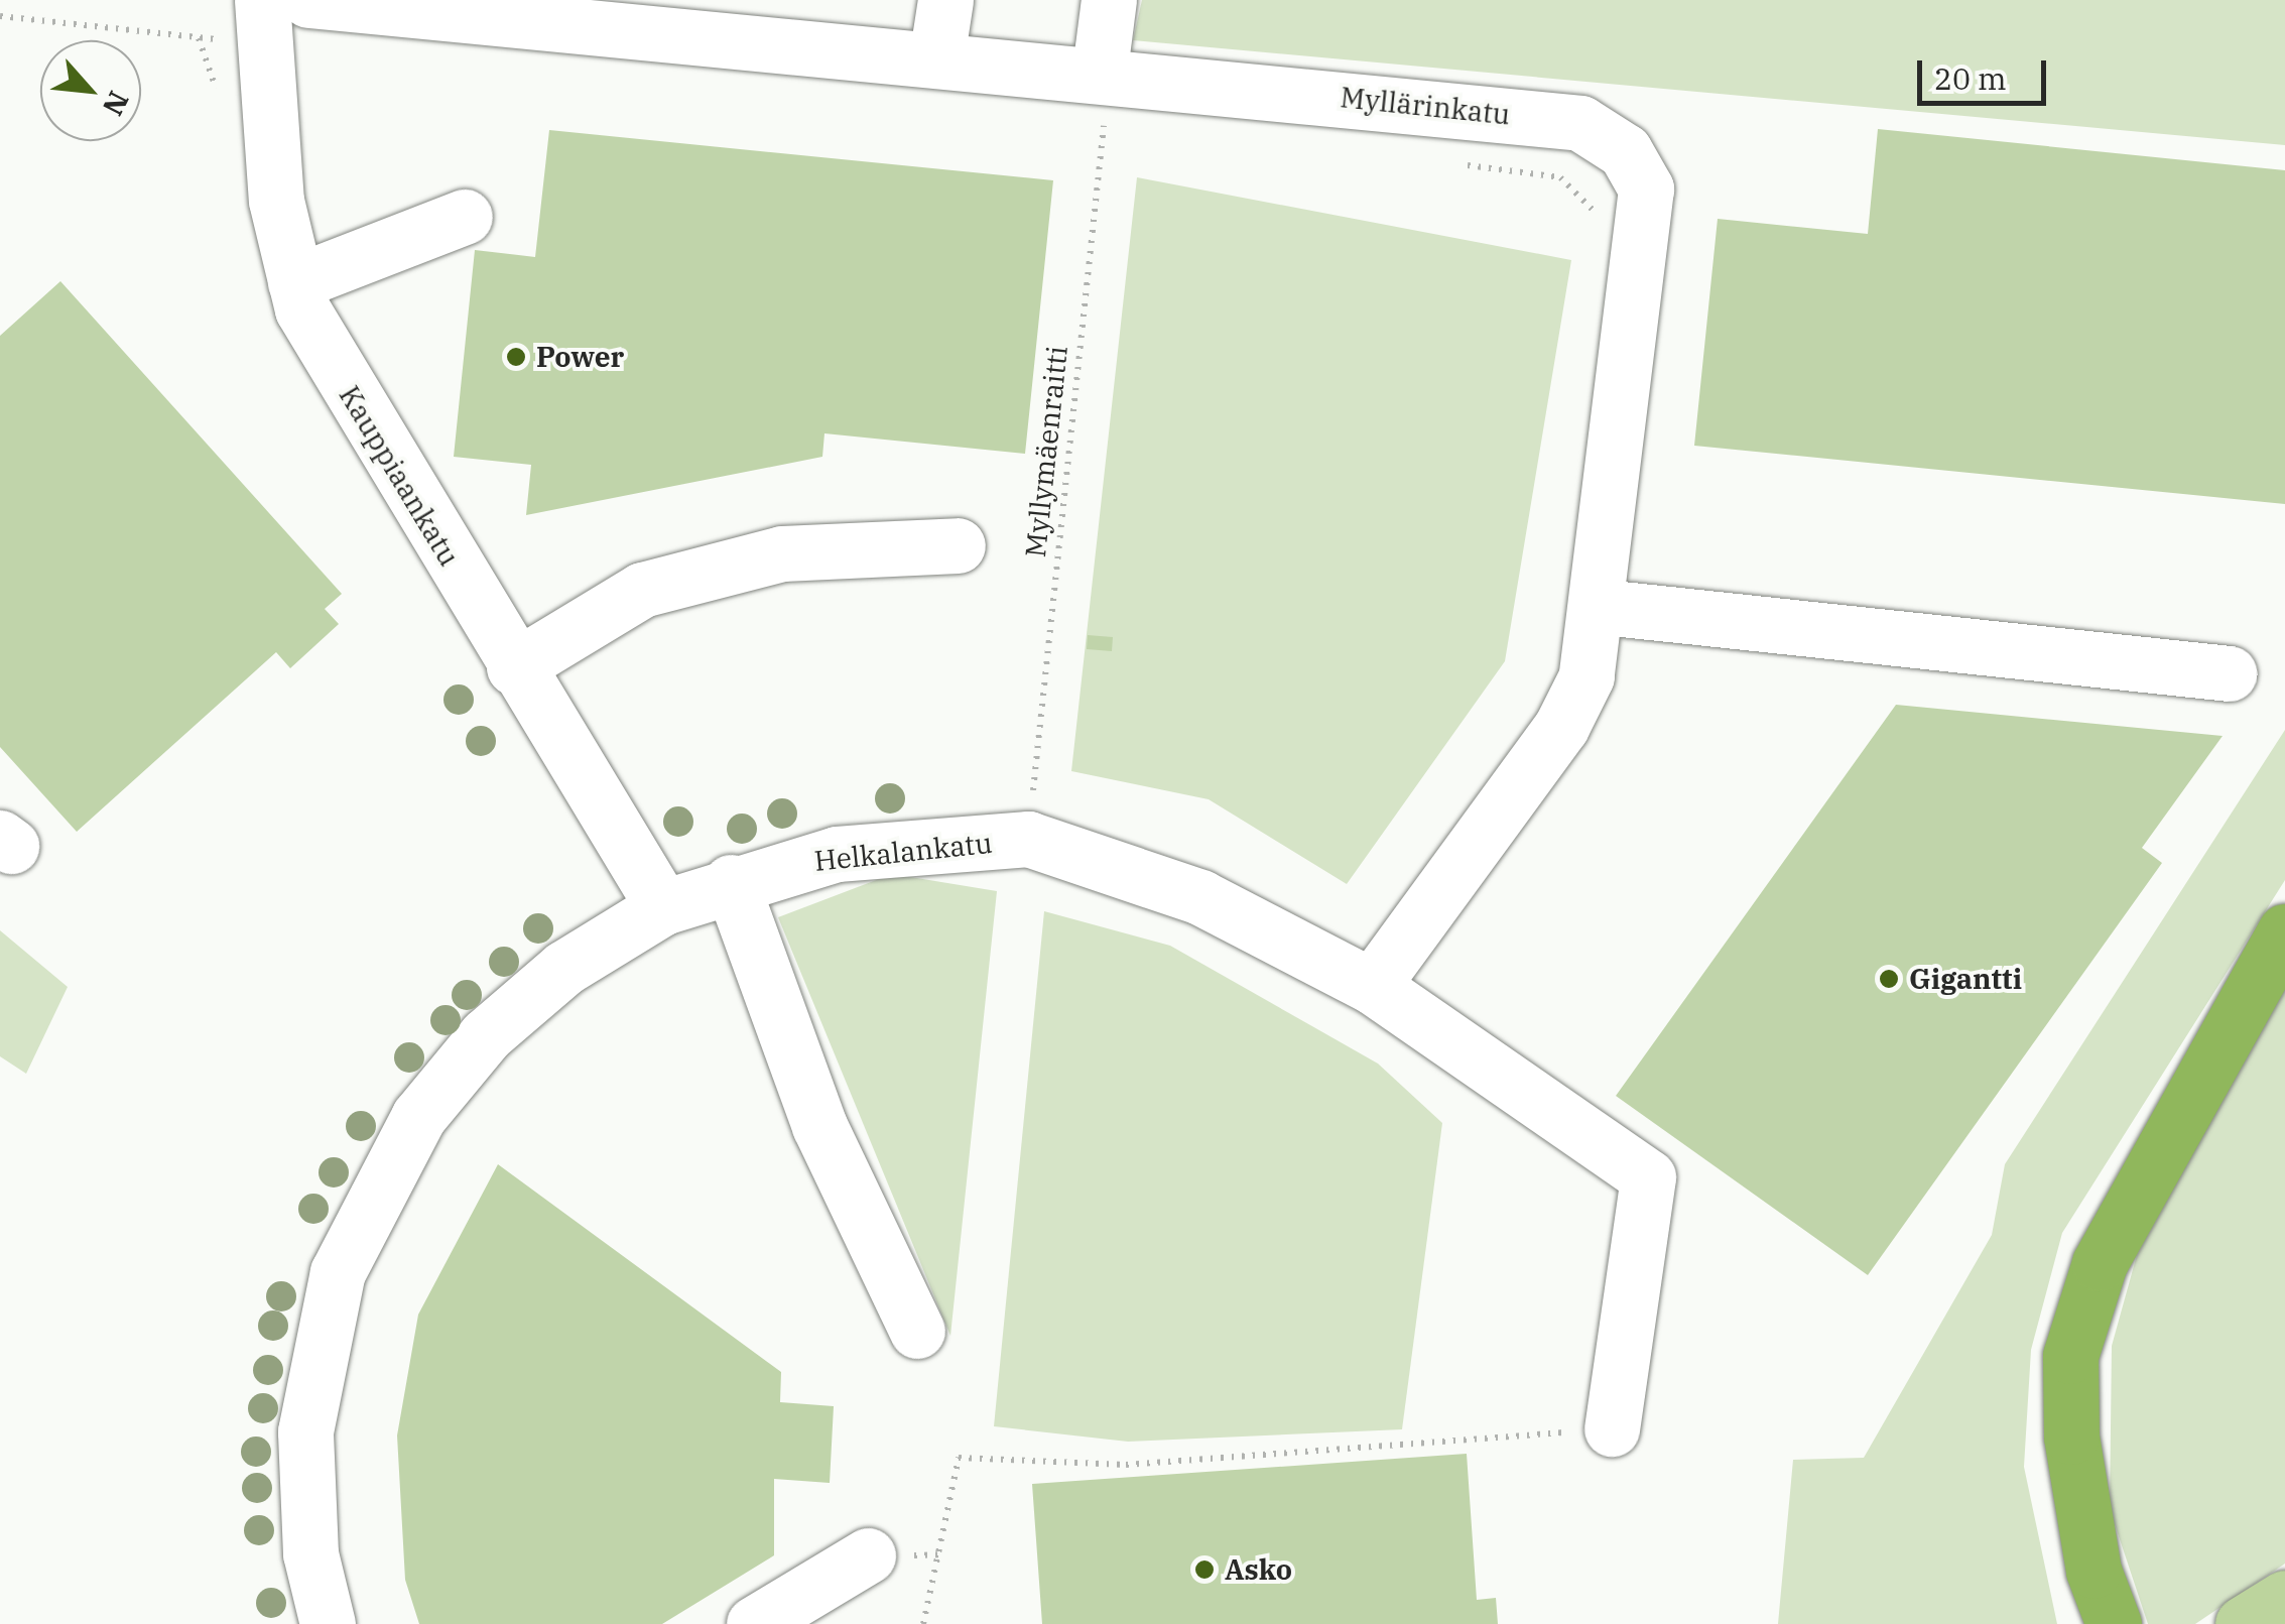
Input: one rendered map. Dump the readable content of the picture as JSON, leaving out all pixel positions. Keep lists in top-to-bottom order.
{
  "streets": {
    "street": ["Myllärinkatu", "Kauppiaankatu", "Helkalankatu"],
    "path": ["Myllymäenraitti"]
  },
  "crossings": [
    ["Myllärinkatu", "Myllymäenraitti"],
    ["Myllärinkatu", "Helkalankatu"],
    ["Myllymäenraitti", "Helkalankatu"],
    ["Kauppiaankatu", "Helkalankatu"]
  ],
  "places": ["Power", "Gigantti", "Asko"],
  "scale_bar": "20 m",
  "north": "bottom right"
}
